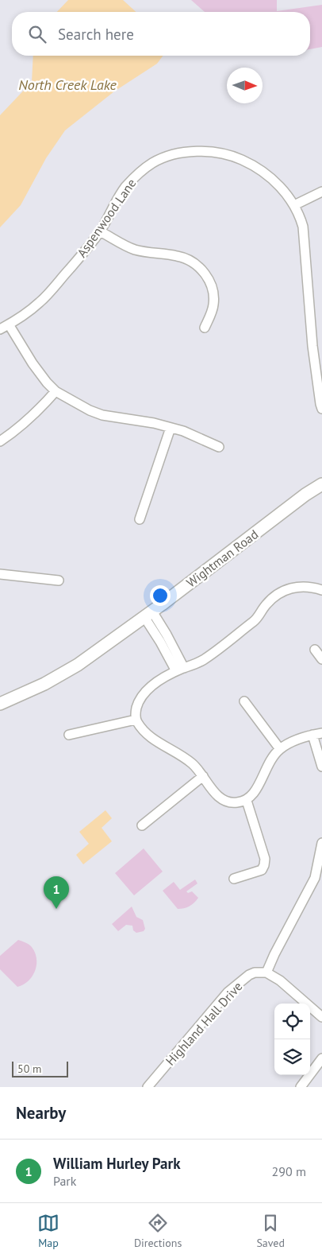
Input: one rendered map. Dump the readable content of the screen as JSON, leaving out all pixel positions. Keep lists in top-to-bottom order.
{
  "streets": {
    "main road": ["Wightman Road"],
    "street": ["Aspenwood Lane", "Highland Hall Drive"]
  },
  "water": ["North Creek Lake"],
  "scale_bar": "50 m",
  "north": "right",
  "page": {
    "search": "Search here",
    "pins": "1",
    "scale": "50 m",
    "heading": "Nearby",
    "list": [
      {
        "mark": "1",
        "name": "William Hurley Park",
        "note": "Park",
        "value": "290 m"
      }
    ],
    "nav": ["Map", "Directions", "Saved"]
  }
}
